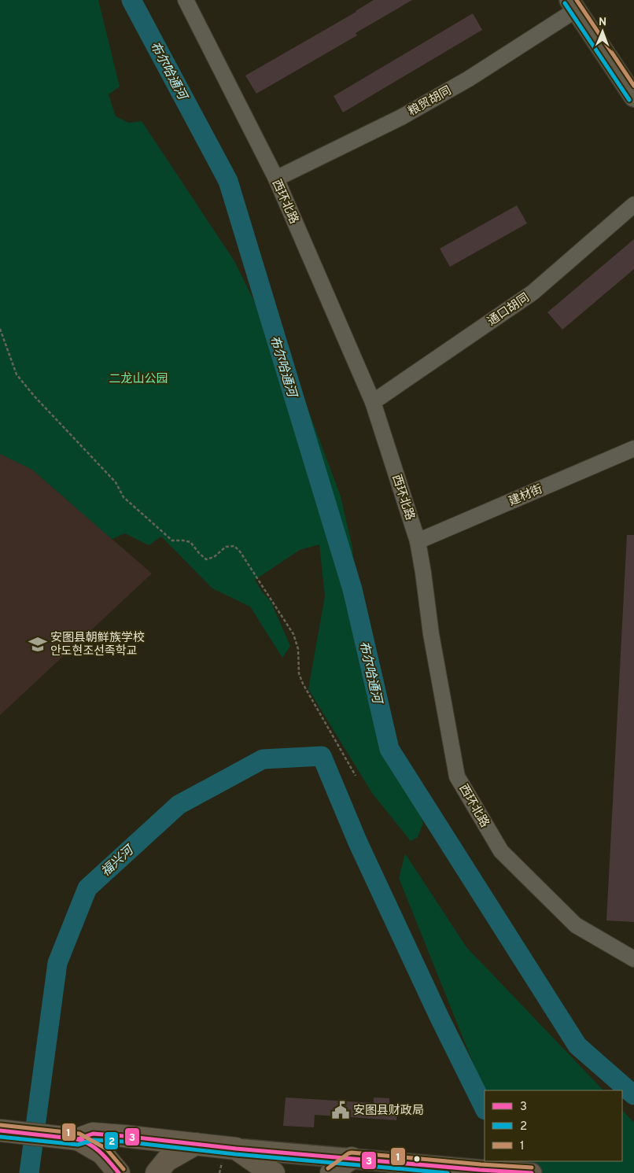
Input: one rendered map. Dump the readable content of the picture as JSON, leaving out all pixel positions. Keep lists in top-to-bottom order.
{
  "streets": {
    "street": [
      "粮贸胡同",
      "西环北路",
      "通口胡同",
      "建材街"
    ]
  },
  "crossings": [
    ["粮贸胡同", "西环北路"],
    ["西环北路", "通口胡同"],
    ["西环北路", "建材街"]
  ],
  "water": ["布尔哈通河", "福兴河"],
  "parks": ["二龙山公园"],
  "places": {
    "school or university": ["安图县朝鲜族学校 안도현조선족학교"],
    "public building": ["安图县财政局"]
  },
  "lines": ["transit line 1", "transit line 2", "transit line 3"],
  "legend": ["3", "2", "1"],
  "north": "top"
}
